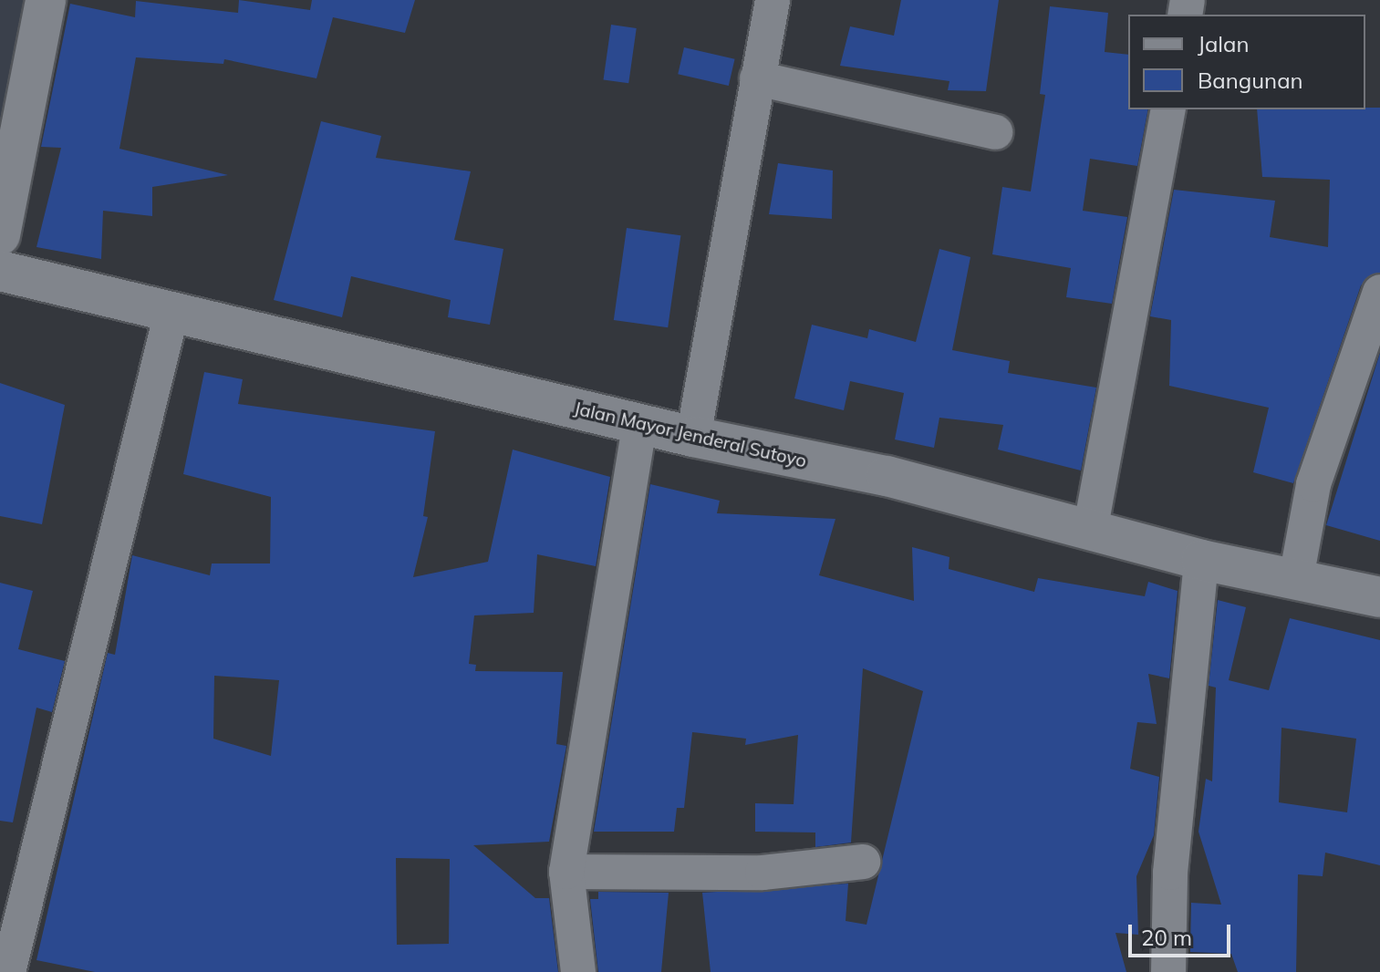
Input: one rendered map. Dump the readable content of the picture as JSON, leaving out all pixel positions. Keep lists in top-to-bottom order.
{
  "streets": {
    "main road": ["Jalan Mayor Jenderal Sutoyo"]
  },
  "legend": ["Jalan", "Bangunan"],
  "scale_bar": "20 m"
}
